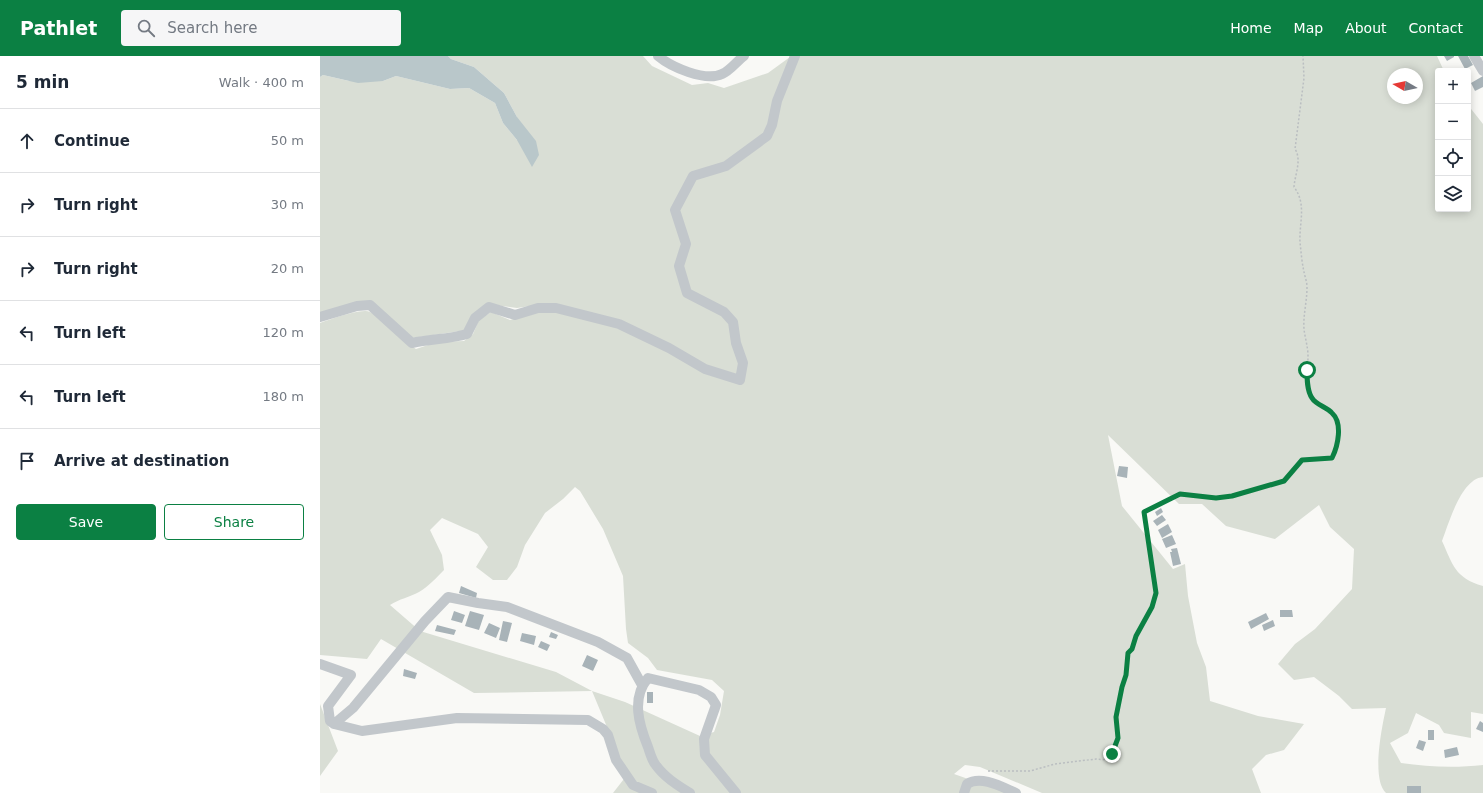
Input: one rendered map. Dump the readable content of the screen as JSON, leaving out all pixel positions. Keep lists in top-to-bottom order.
{
  "north": "left",
  "page": {
    "header": "Pathlet",
    "search": "Search here",
    "nav": [
      "Home",
      "Map",
      "About",
      "Contact"
    ],
    "heading": ["5 min", "Walk · 400 m"],
    "map_buttons": ["+", "−"],
    "list": [
      ["Continue", "50 m"],
      ["Turn right", "30 m"],
      ["Turn right", "20 m"],
      ["Turn left", "120 m"],
      ["Turn left", "180 m"],
      "Arrive at destination"
    ],
    "buttons": ["Save", "Share"]
  }
}
